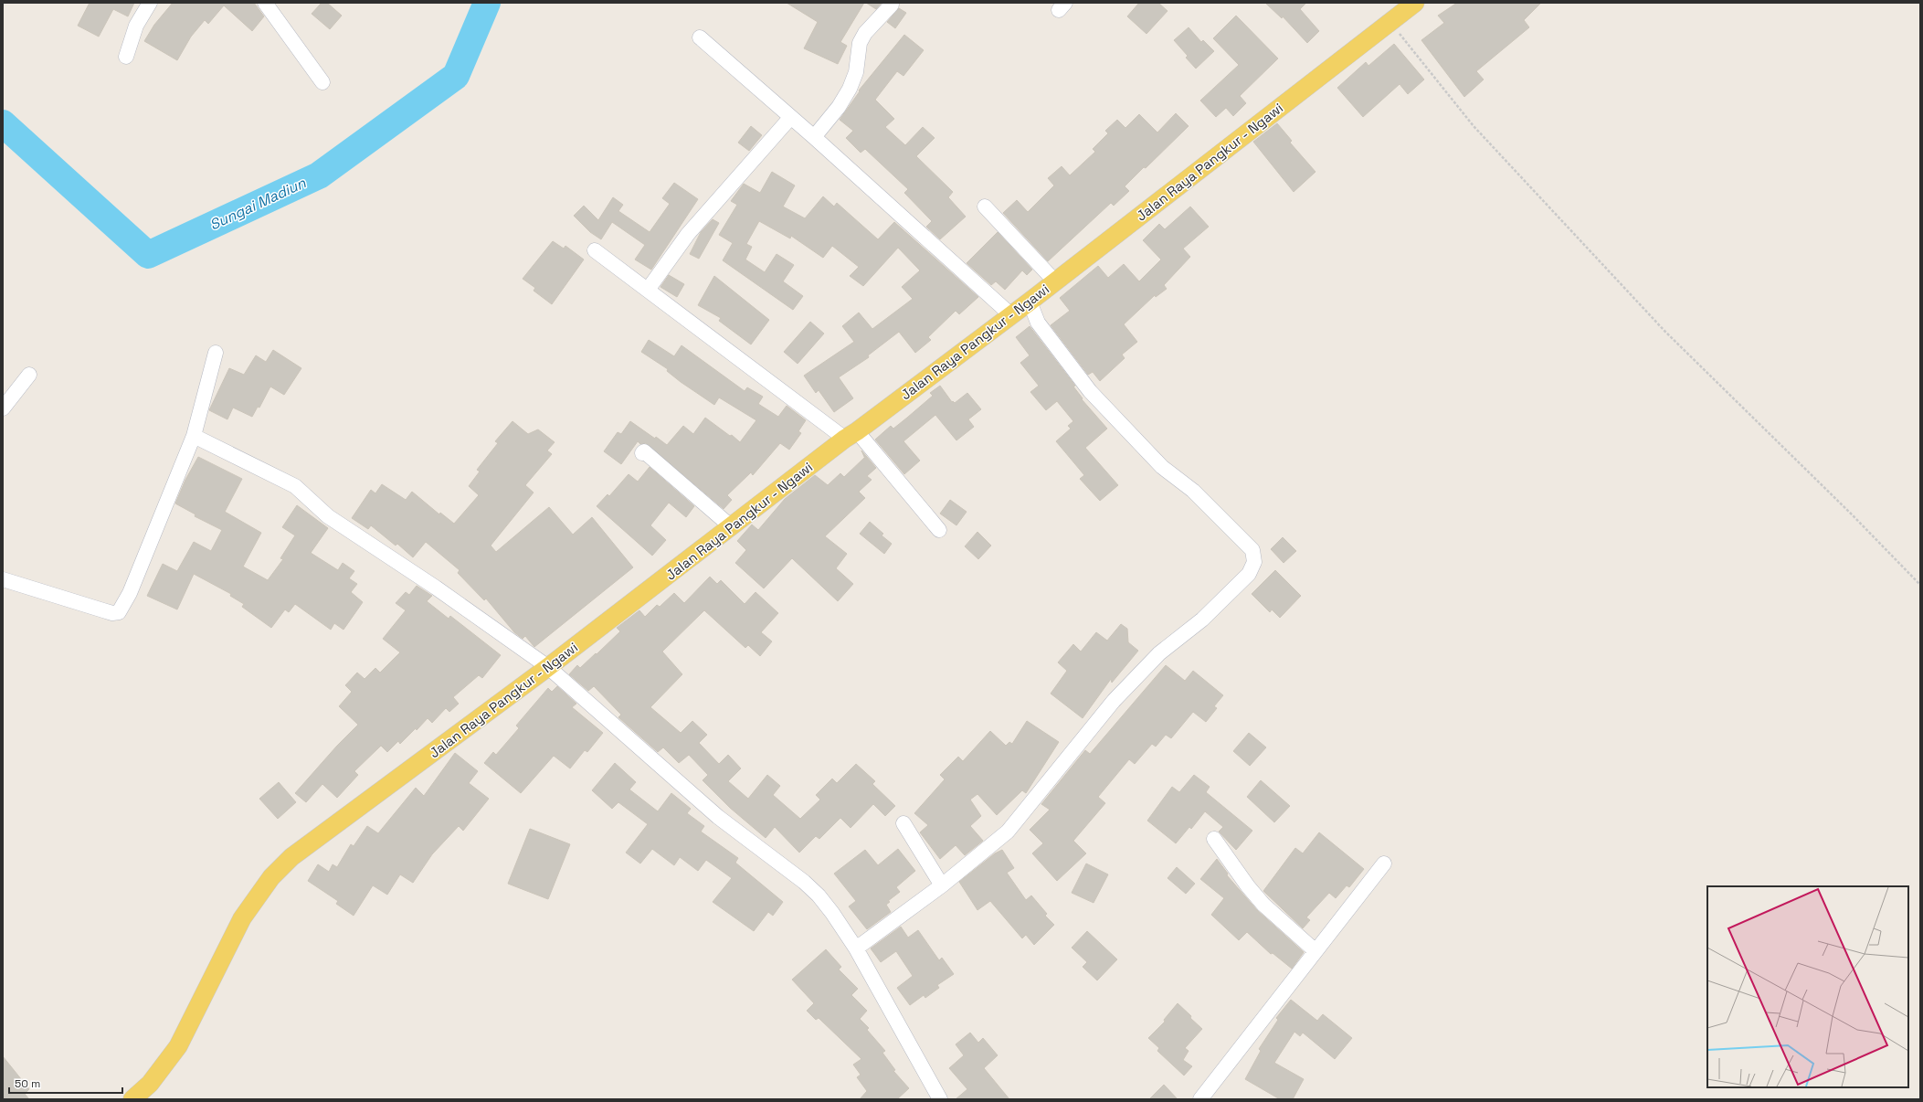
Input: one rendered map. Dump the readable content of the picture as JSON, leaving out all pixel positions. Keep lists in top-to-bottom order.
{
  "streets": {
    "main road": ["Jalan Raya Pangkur - Ngawi"]
  },
  "water": ["Sungai Madiun"],
  "scale_bar": "50 m"
}
